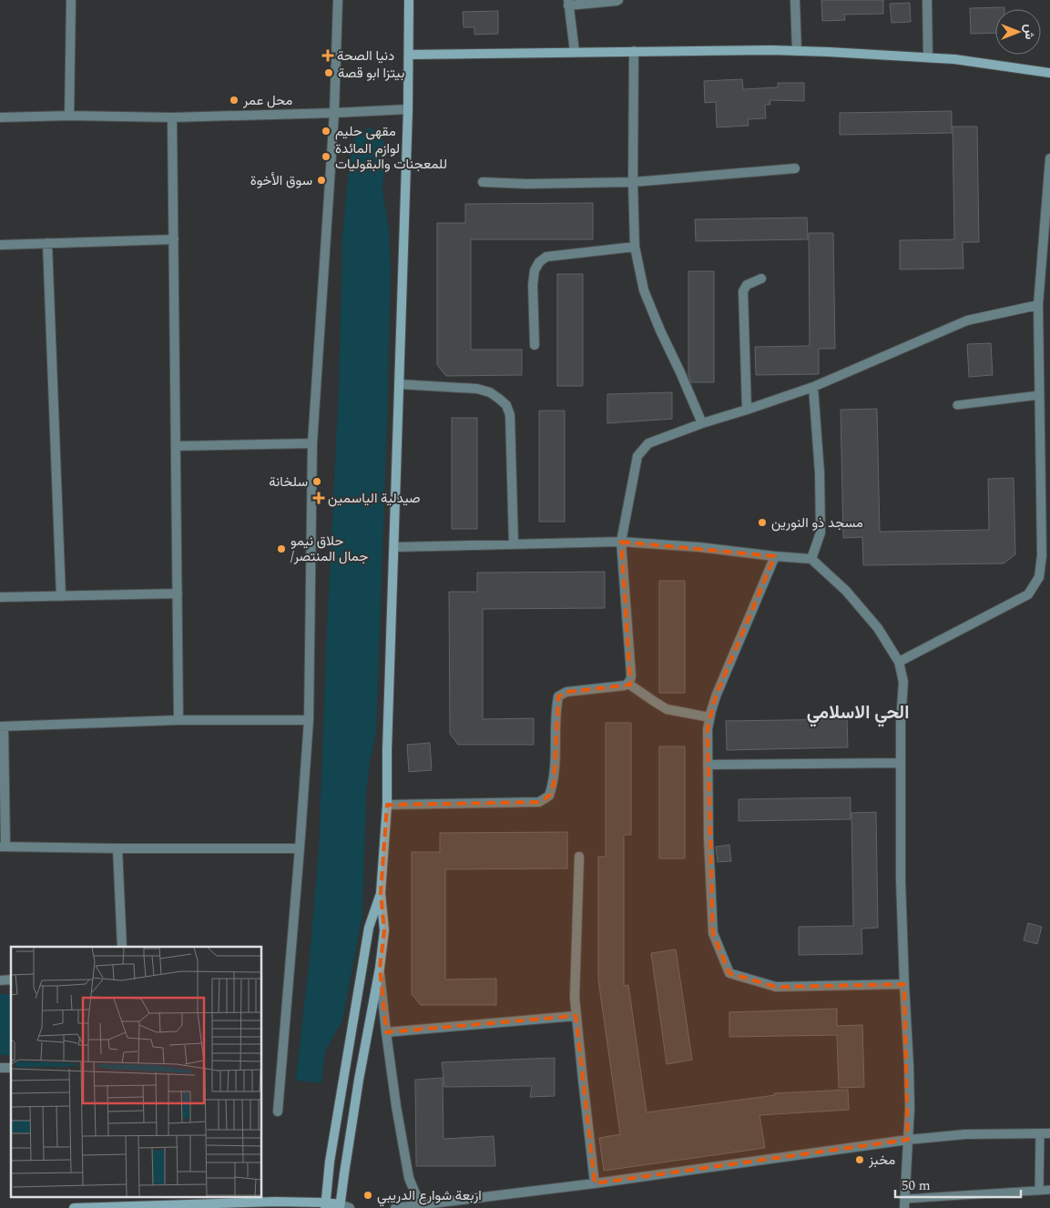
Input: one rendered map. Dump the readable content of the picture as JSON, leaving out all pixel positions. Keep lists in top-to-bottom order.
{
  "districts": ["الحي الاسلامي"],
  "places": {
    "health": ["دنيا الصحة", "صيدلية الياسمين"],
    "other": [
      "بيتزا ابو قصة",
      "محل عمر",
      "مقهى حليم",
      "لوازم المائدة للمعجنات والبقوليات",
      "سوق الأخوة",
      "سلخانة",
      "مسجد ذو النورين",
      "حلاق نيمو /جمال المنتصر",
      "مخبز",
      "اربعة شوارع الدريبي"
    ]
  },
  "scale_bar": "50 m",
  "north": "right"
}
